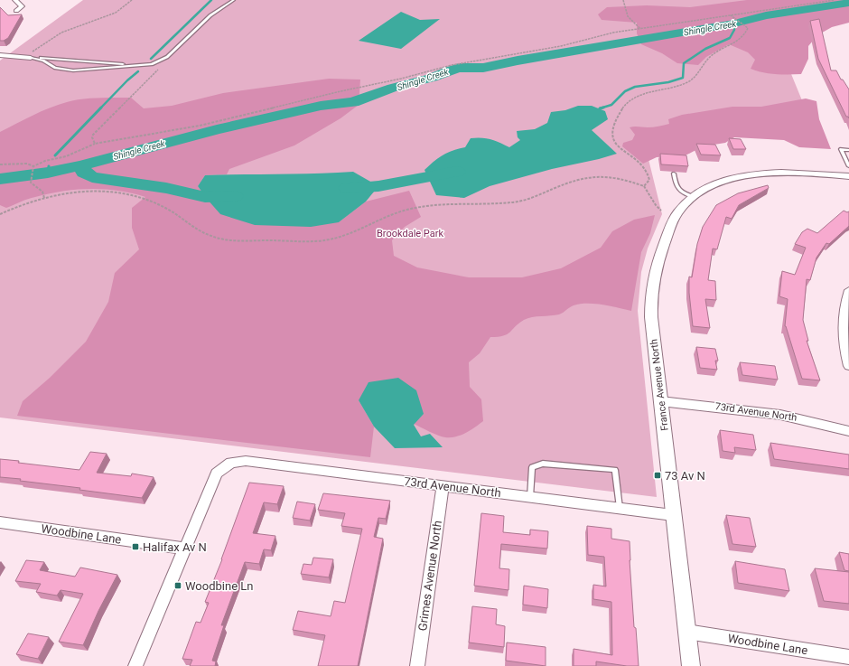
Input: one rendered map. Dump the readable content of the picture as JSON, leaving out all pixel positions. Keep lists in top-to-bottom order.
{
  "streets": {
    "street": [
      "France Avenue North",
      "73rd Avenue North",
      "Woodbine Lane",
      "Grimes Avenue North"
    ]
  },
  "crossings": [
    ["France Avenue North", "73rd Avenue North"],
    ["France Avenue North", "Woodbine Lane"],
    ["73rd Avenue North", "Woodbine Lane"],
    ["73rd Avenue North", "Grimes Avenue North"]
  ],
  "water": ["Shingle Creek"],
  "parks": ["Brookdale Park"],
  "places": {
    "transit": ["73 Av N", "Halifax Av N", "Woodbine Ln"]
  }
}
